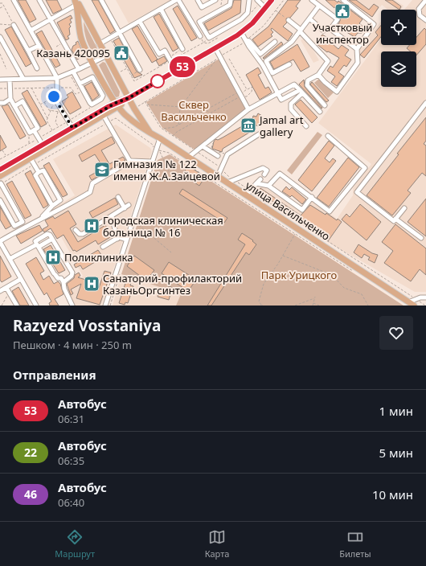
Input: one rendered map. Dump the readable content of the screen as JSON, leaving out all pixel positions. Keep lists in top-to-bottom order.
{
  "streets": {
    "main road": ["улица Васильченко"]
  },
  "parks": ["Сквер Васильченко", "Парк Урицкого"],
  "places": {
    "public building": ["Участковый инспектор", "Казань 420095"],
    "museum": ["Jamal art gallery"],
    "school or university": ["Гимназия № 122 имени Ж.А.Зайцевой"],
    "hospital": ["Городская клиническая больница № 16", "Поликлиника", "Санаторий-профилакторий КазаньОргсинтез"]
  },
  "lines": ["bus line 53"],
  "page": {
    "on_map": "53",
    "heading": [
      ["Razyezd Vosstaniya", "Пешком · 4 мин · 250 m"],
      "Отправления"
    ],
    "list": [
      {
        "mark": "53",
        "name": "Автобус",
        "note": "06:31",
        "value": "1 мин"
      },
      {
        "mark": "22",
        "name": "Автобус",
        "note": "06:35",
        "value": "5 мин"
      },
      {
        "mark": "46",
        "name": "Автобус",
        "note": "06:40",
        "value": "10 мин"
      }
    ],
    "tabs": ["Маршрут", "Карта", "Билеты"]
  }
}
